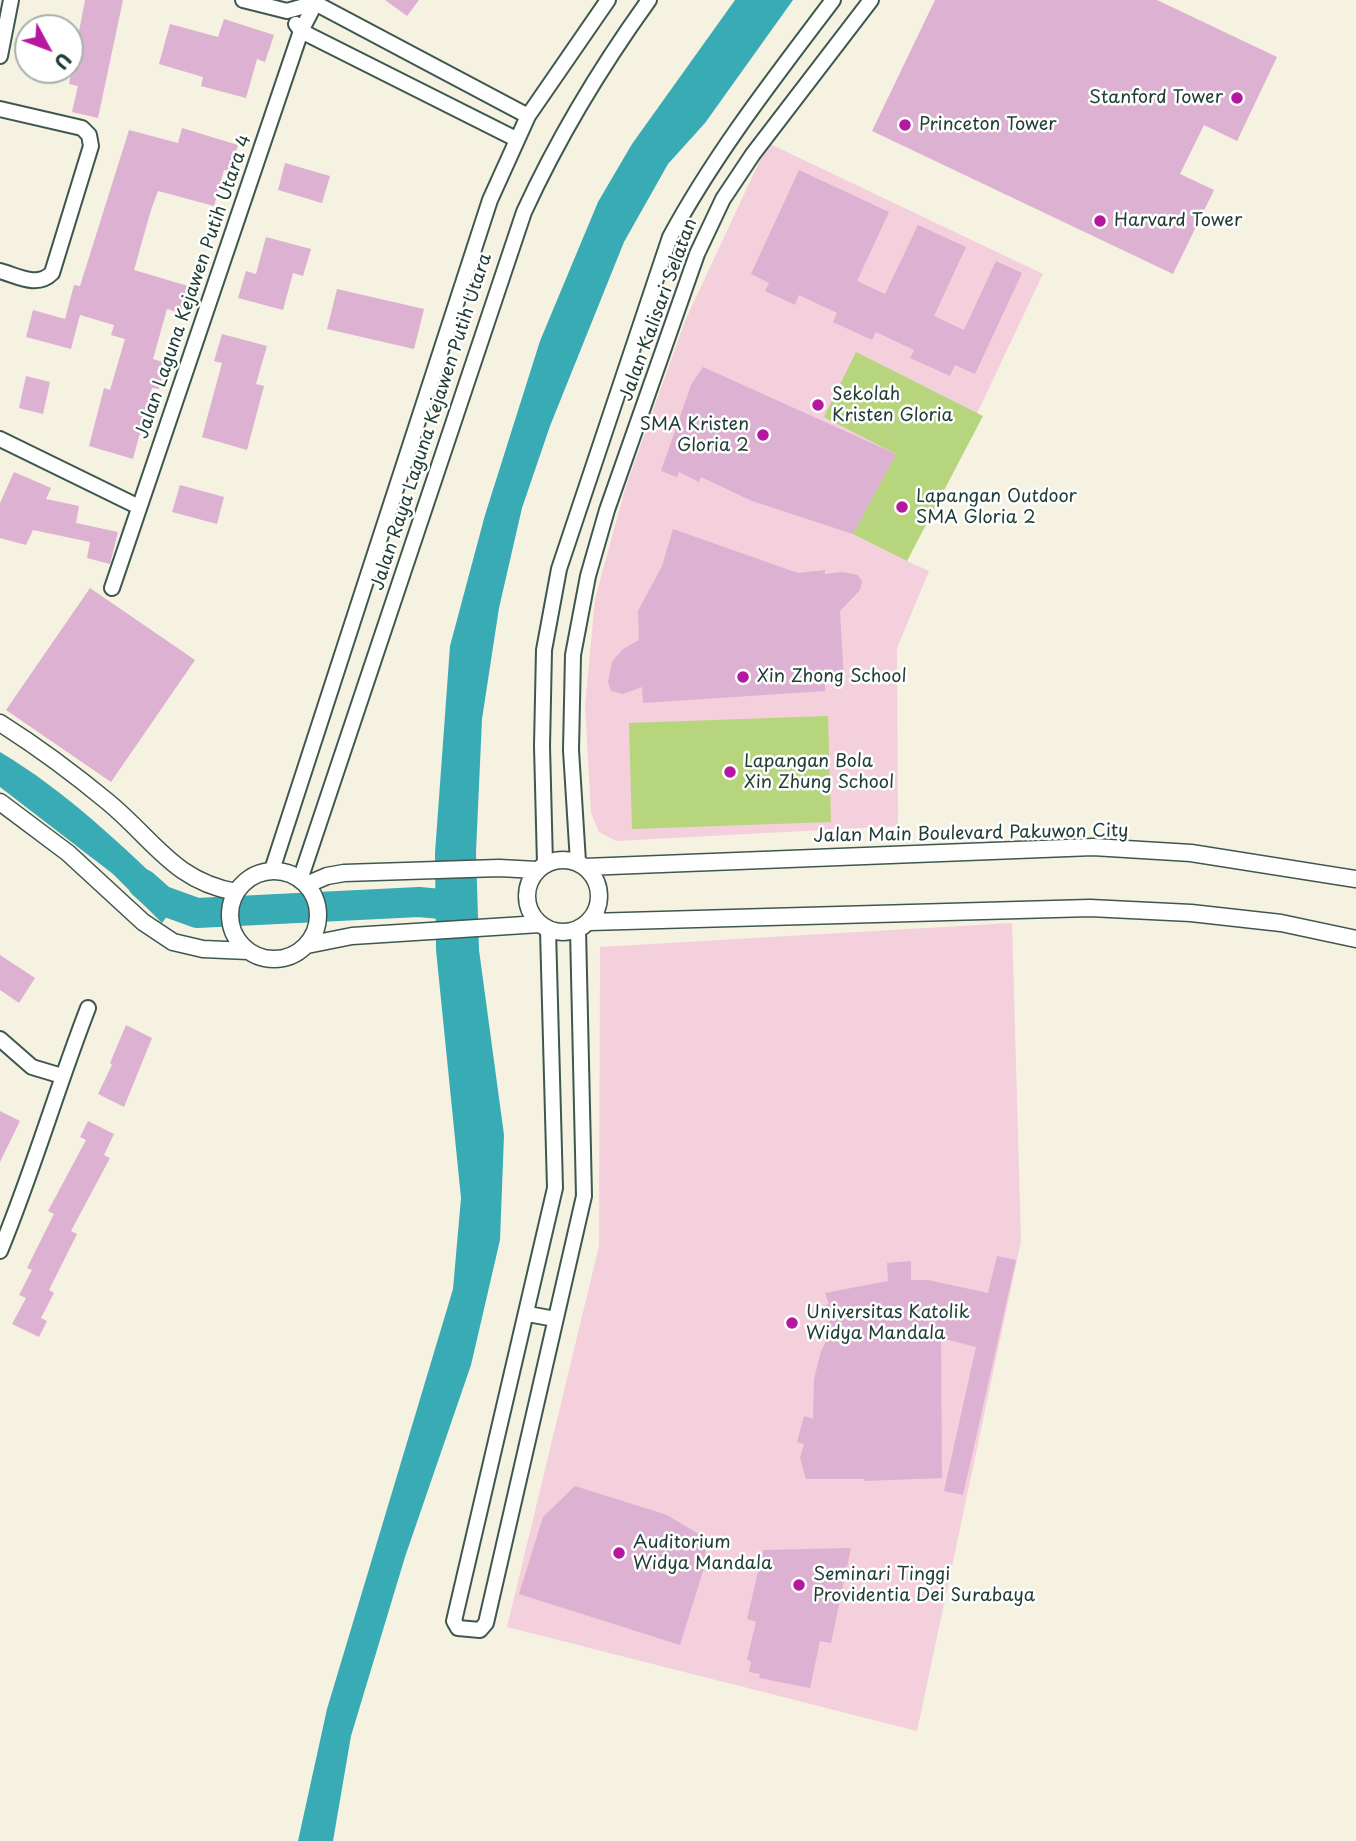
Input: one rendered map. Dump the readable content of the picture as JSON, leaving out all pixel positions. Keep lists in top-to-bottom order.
{
  "streets": {
    "street": [
      "Jalan Laguna Kejawen Putih Utara 4",
      "Jalan Kalisari Selatan",
      "Jalan Raya Laguna Kejawen Putih Utara",
      "Jalan Main Boulevard Pakuwon City"
    ]
  },
  "crossings": [
    ["Jalan Kalisari Selatan", "Jalan Main Boulevard Pakuwon City"]
  ],
  "places": [
    "Stanford Tower",
    "Princeton Tower",
    "Harvard Tower",
    "Sekolah Kristen Gloria",
    "SMA Kristen Gloria 2",
    "Lapangan Outdoor SMA Gloria 2",
    "Xin Zhong School",
    "Lapangan Bola Xin Zhung School",
    "Universitas Katolik Widya Mandala",
    "Auditorium Widya Mandala",
    "Seminari Tinggi Providentia Dei Surabaya"
  ],
  "north": "bottom right"
}
